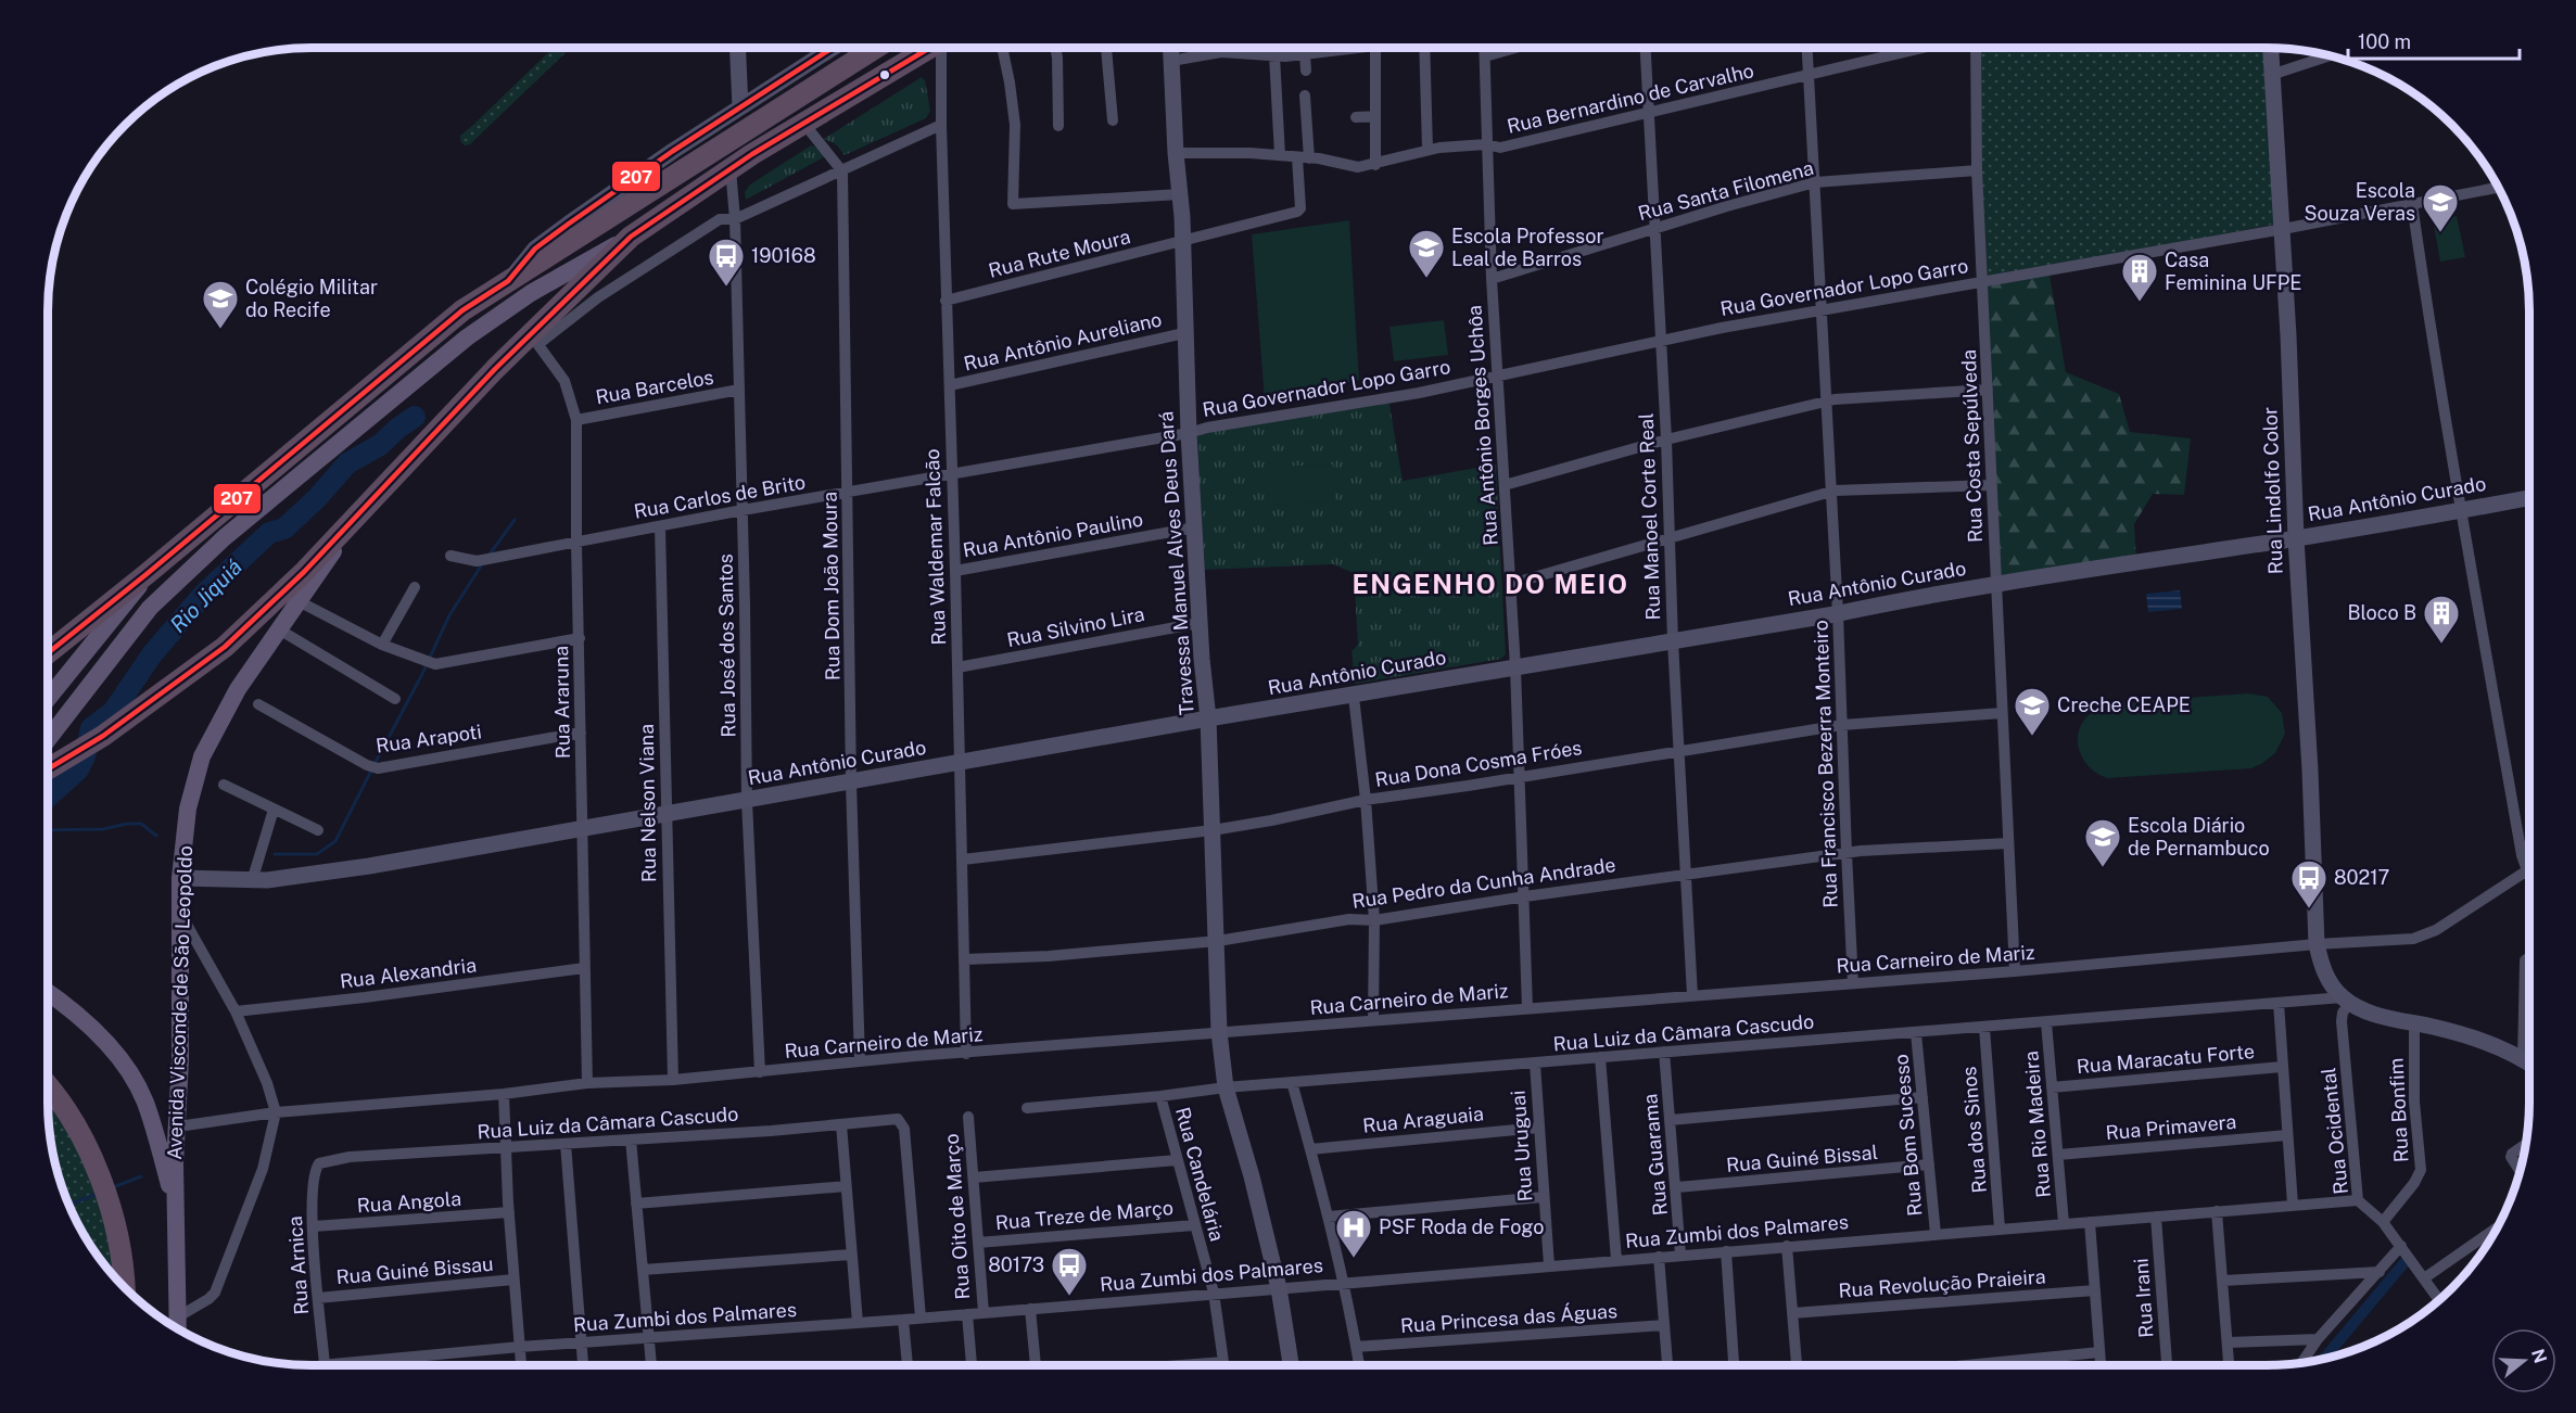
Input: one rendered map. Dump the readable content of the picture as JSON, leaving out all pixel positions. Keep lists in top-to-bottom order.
{
  "streets": {
    "highway": ["Avenida Visconde de São Leopoldo"],
    "street": [
      "Rua Bernardino de Carvalho",
      "Rua Santa Filomena",
      "Rua Rute Moura",
      "Rua Governador Lopo Garro",
      "Rua Antônio Aureliano",
      "Rua Barcelos",
      "Rua Antônio Borges Uchôa",
      "Rua Costa Sepúlveda",
      "Rua Lindolfo Color",
      "Rua Carlos de Brito",
      "Rua Antônio Curado",
      "Rua Manoel Corte Real",
      "Rua Antônio Paulino",
      "Rua Waldemar Falcão",
      "Travessa Manuel Alves Deus Dará",
      "Rua Dom João Moura",
      "Rua Silvino Lira",
      "Rua José dos Santos",
      "Rua Araruna",
      "Rua Arapoti",
      "Rua Dona Cosma Fróes",
      "Rua Francisco Bezerra Monteiro",
      "Rua Nelson Viana",
      "Rua Pedro da Cunha Andrade",
      "Rua Carneiro de Mariz",
      "Rua Alexandria",
      "Rua Luiz da Câmara Cascudo",
      "Rua Maracatu Forte",
      "Rua Bonfim",
      "Rua Araguaia",
      "Rua Rio Madeira",
      "Rua Primavera",
      "Rua dos Sinos",
      "Rua Ocidental",
      "Rua Bom Sucesso",
      "Rua Uruguai",
      "Rua Guarama",
      "Rua Guiné Bissal",
      "Rua Candelária",
      "Rua Angola",
      "Rua Treze de Março",
      "Rua Oito de Março",
      "Rua Zumbi dos Palmares",
      "Rua Arnica",
      "Rua Guiné Bissau",
      "Rua Revolução Praieira",
      "Rua Irani",
      "Rua Princesa das Águas"
    ]
  },
  "crossings": [
    ["Rua Bernardino de Carvalho", "Rua Rute Moura"],
    ["Rua Bernardino de Carvalho", "Rua Antônio Borges Uchôa"],
    ["Rua Bernardino de Carvalho", "Rua Manoel Corte Real"],
    ["Rua Bernardino de Carvalho", "Travessa Manuel Alves Deus Dará"],
    ["Rua Bernardino de Carvalho", "Rua Francisco Bezerra Monteiro"],
    ["Rua Santa Filomena", "Rua Antônio Borges Uchôa"],
    ["Rua Santa Filomena", "Rua Costa Sepúlveda"],
    ["Rua Santa Filomena", "Rua Manoel Corte Real"],
    ["Rua Santa Filomena", "Rua Francisco Bezerra Monteiro"],
    ["Rua Rute Moura", "Rua Waldemar Falcão"],
    ["Rua Rute Moura", "Travessa Manuel Alves Deus Dará"],
    ["Rua Governador Lopo Garro", "Rua Antônio Borges Uchôa"],
    ["Rua Governador Lopo Garro", "Rua Costa Sepúlveda"],
    ["Rua Governador Lopo Garro", "Rua Lindolfo Color"],
    ["Rua Governador Lopo Garro", "Rua Carlos de Brito"],
    ["Rua Governador Lopo Garro", "Rua Manoel Corte Real"],
    ["Rua Governador Lopo Garro", "Travessa Manuel Alves Deus Dará"],
    ["Rua Governador Lopo Garro", "Rua Francisco Bezerra Monteiro"],
    ["Rua Antônio Aureliano", "Rua Waldemar Falcão"],
    ["Rua Antônio Aureliano", "Travessa Manuel Alves Deus Dará"],
    ["Rua Barcelos", "Rua José dos Santos"],
    ["Rua Barcelos", "Rua Araruna"],
    ["Rua Antônio Borges Uchôa", "Rua Antônio Curado"],
    ["Rua Antônio Borges Uchôa", "Rua Dona Cosma Fróes"],
    ["Rua Antônio Borges Uchôa", "Rua Pedro da Cunha Andrade"],
    ["Rua Antônio Borges Uchôa", "Rua Carneiro de Mariz"],
    ["Rua Costa Sepúlveda", "Rua Antônio Curado"],
    ["Rua Costa Sepúlveda", "Rua Dona Cosma Fróes"],
    ["Rua Costa Sepúlveda", "Rua Pedro da Cunha Andrade"],
    ["Rua Costa Sepúlveda", "Rua Carneiro de Mariz"],
    ["Rua Lindolfo Color", "Rua Antônio Curado"],
    ["Rua Lindolfo Color", "Rua Carneiro de Mariz"],
    ["Rua Lindolfo Color", "Rua Luiz da Câmara Cascudo"],
    ["Rua Lindolfo Color", "Rua Ocidental"],
    ["Rua Carlos de Brito", "Rua Waldemar Falcão"],
    ["Rua Carlos de Brito", "Travessa Manuel Alves Deus Dará"],
    ["Rua Carlos de Brito", "Rua Dom João Moura"],
    ["Rua Carlos de Brito", "Rua José dos Santos"],
    ["Rua Carlos de Brito", "Rua Araruna"],
    ["Rua Carlos de Brito", "Rua Nelson Viana"],
    ["Rua Antônio Curado", "Rua Manoel Corte Real"],
    ["Rua Antônio Curado", "Rua Waldemar Falcão"],
    ["Rua Antônio Curado", "Travessa Manuel Alves Deus Dará"],
    ["Rua Antônio Curado", "Rua Dom João Moura"],
    ["Rua Antônio Curado", "Rua José dos Santos"],
    ["Rua Antônio Curado", "Rua Araruna"],
    ["Rua Antônio Curado", "Rua Francisco Bezerra Monteiro"],
    ["Rua Antônio Curado", "Rua Nelson Viana"],
    ["Rua Antônio Curado", "Avenida Visconde de São Leopoldo"],
    ["Rua Manoel Corte Real", "Rua Dona Cosma Fróes"],
    ["Rua Manoel Corte Real", "Rua Pedro da Cunha Andrade"],
    ["Rua Manoel Corte Real", "Rua Carneiro de Mariz"],
    ["Rua Antônio Paulino", "Rua Waldemar Falcão"],
    ["Rua Antônio Paulino", "Travessa Manuel Alves Deus Dará"],
    ["Rua Waldemar Falcão", "Rua Silvino Lira"],
    ["Rua Waldemar Falcão", "Rua Dona Cosma Fróes"],
    ["Rua Waldemar Falcão", "Rua Pedro da Cunha Andrade"],
    ["Rua Waldemar Falcão", "Rua Carneiro de Mariz"],
    ["Travessa Manuel Alves Deus Dará", "Rua Silvino Lira"],
    ["Travessa Manuel Alves Deus Dará", "Rua Dona Cosma Fróes"],
    ["Travessa Manuel Alves Deus Dará", "Rua Pedro da Cunha Andrade"],
    ["Travessa Manuel Alves Deus Dará", "Rua Carneiro de Mariz"],
    ["Travessa Manuel Alves Deus Dará", "Rua Luiz da Câmara Cascudo"],
    ["Travessa Manuel Alves Deus Dará", "Rua Zumbi dos Palmares"],
    ["Rua Dom João Moura", "Rua Carneiro de Mariz"],
    ["Rua José dos Santos", "Rua Carneiro de Mariz"],
    ["Rua José dos Santos", "Avenida Visconde de São Leopoldo"],
    ["Rua Araruna", "Rua Arapoti"],
    ["Rua Araruna", "Rua Carneiro de Mariz"],
    ["Rua Araruna", "Rua Alexandria"],
    ["Rua Araruna", "Avenida Visconde de São Leopoldo"],
    ["Rua Dona Cosma Fróes", "Rua Francisco Bezerra Monteiro"],
    ["Rua Francisco Bezerra Monteiro", "Rua Pedro da Cunha Andrade"],
    ["Rua Francisco Bezerra Monteiro", "Rua Carneiro de Mariz"],
    ["Rua Nelson Viana", "Rua Carneiro de Mariz"],
    ["Rua Carneiro de Mariz", "Avenida Visconde de São Leopoldo"],
    ["Rua Luiz da Câmara Cascudo", "Rua Rio Madeira"],
    ["Rua Luiz da Câmara Cascudo", "Rua dos Sinos"],
    ["Rua Luiz da Câmara Cascudo", "Rua Ocidental"],
    ["Rua Luiz da Câmara Cascudo", "Rua Bom Sucesso"],
    ["Rua Luiz da Câmara Cascudo", "Rua Uruguai"],
    ["Rua Luiz da Câmara Cascudo", "Rua Guarama"],
    ["Rua Luiz da Câmara Cascudo", "Rua Candelária"],
    ["Rua Luiz da Câmara Cascudo", "Rua Zumbi dos Palmares"],
    ["Rua Luiz da Câmara Cascudo", "Rua Arnica"],
    ["Rua Maracatu Forte", "Rua Rio Madeira"],
    ["Rua Bonfim", "Rua Ocidental"],
    ["Rua Araguaia", "Rua Uruguai"],
    ["Rua Rio Madeira", "Rua Primavera"],
    ["Rua Rio Madeira", "Rua Zumbi dos Palmares"],
    ["Rua dos Sinos", "Rua Zumbi dos Palmares"],
    ["Rua Ocidental", "Rua Zumbi dos Palmares"],
    ["Rua Bom Sucesso", "Rua Guiné Bissal"],
    ["Rua Bom Sucesso", "Rua Zumbi dos Palmares"],
    ["Rua Uruguai", "Rua Zumbi dos Palmares"],
    ["Rua Guarama", "Rua Guiné Bissal"],
    ["Rua Guarama", "Rua Zumbi dos Palmares"],
    ["Rua Candelária", "Rua Treze de Março"],
    ["Rua Candelária", "Rua Zumbi dos Palmares"],
    ["Rua Angola", "Rua Arnica"],
    ["Rua Treze de Março", "Rua Oito de Março"],
    ["Rua Oito de Março", "Rua Zumbi dos Palmares"],
    ["Rua Zumbi dos Palmares", "Rua Arnica"],
    ["Rua Zumbi dos Palmares", "Rua Irani"],
    ["Rua Arnica", "Rua Guiné Bissau"]
  ],
  "districts": ["ENGENHO DO MEIO"],
  "water": ["Rio Jiquiá"],
  "places": {
    "school or university": [
      "Escola Souza Veras",
      "Escola Professor Leal de Barros",
      "Colégio Militar do Recife",
      "Creche CEAPE",
      "Escola Diário de Pernambuco"
    ],
    "bus stop": ["190168", "80217", "80173"],
    "building": ["Casa Feminina UFPE", "Bloco B"],
    "hospital": ["PSF Roda de Fogo"]
  },
  "lines": ["transit line 207"],
  "scale_bar": "100 m",
  "north": "right"
}
